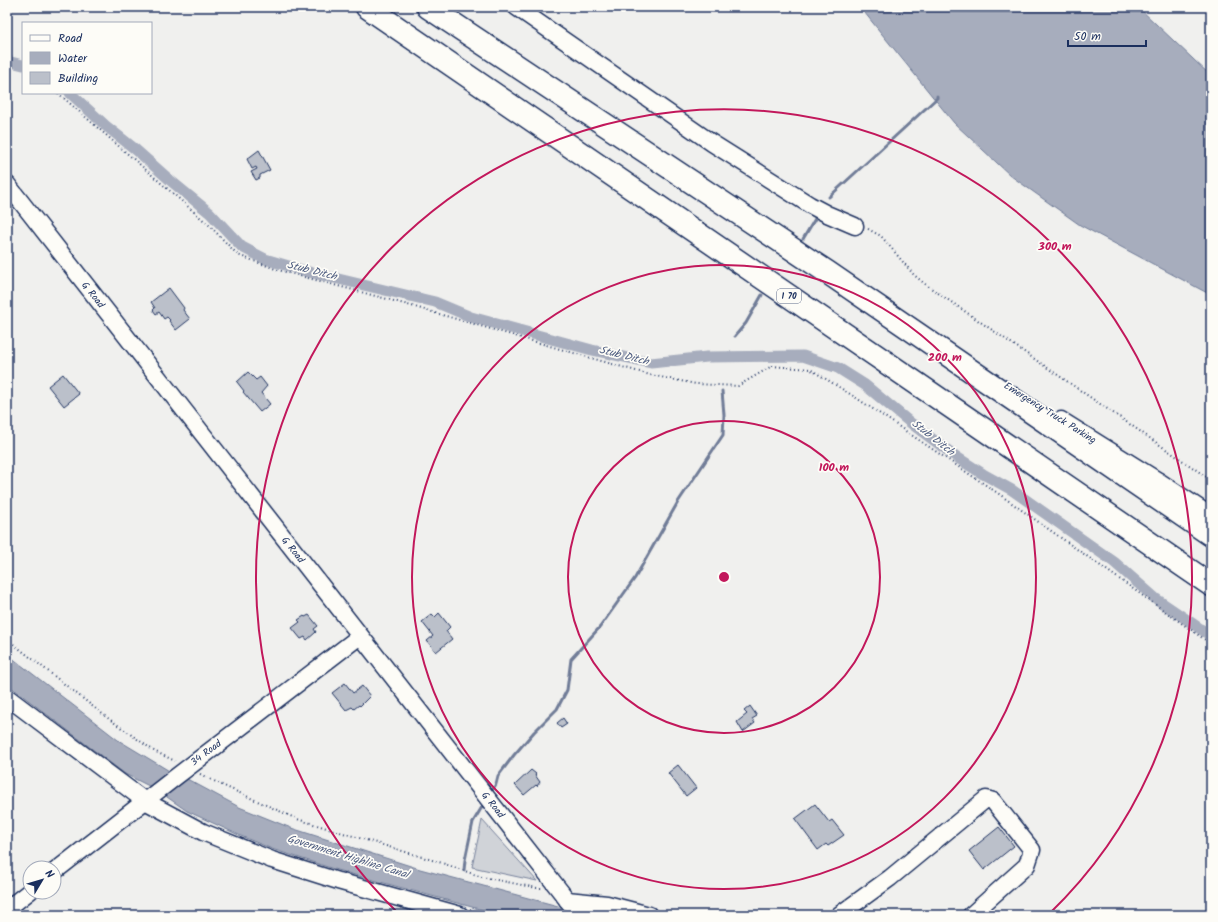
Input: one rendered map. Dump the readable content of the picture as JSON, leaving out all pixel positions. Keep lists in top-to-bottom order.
{
  "streets": {
    "highway": ["I 70"],
    "street": ["G Road", "Emergency Truck Parking", "34 Road"]
  },
  "crossings": [
    ["G Road", "34 Road"]
  ],
  "water": ["Stub Ditch", "Government Highline Canal"],
  "legend": ["Road", "Water", "Building"],
  "scale_bar": "50 m",
  "north": "top right",
  "rings": ["300 m", "200 m", "100 m"]
}
